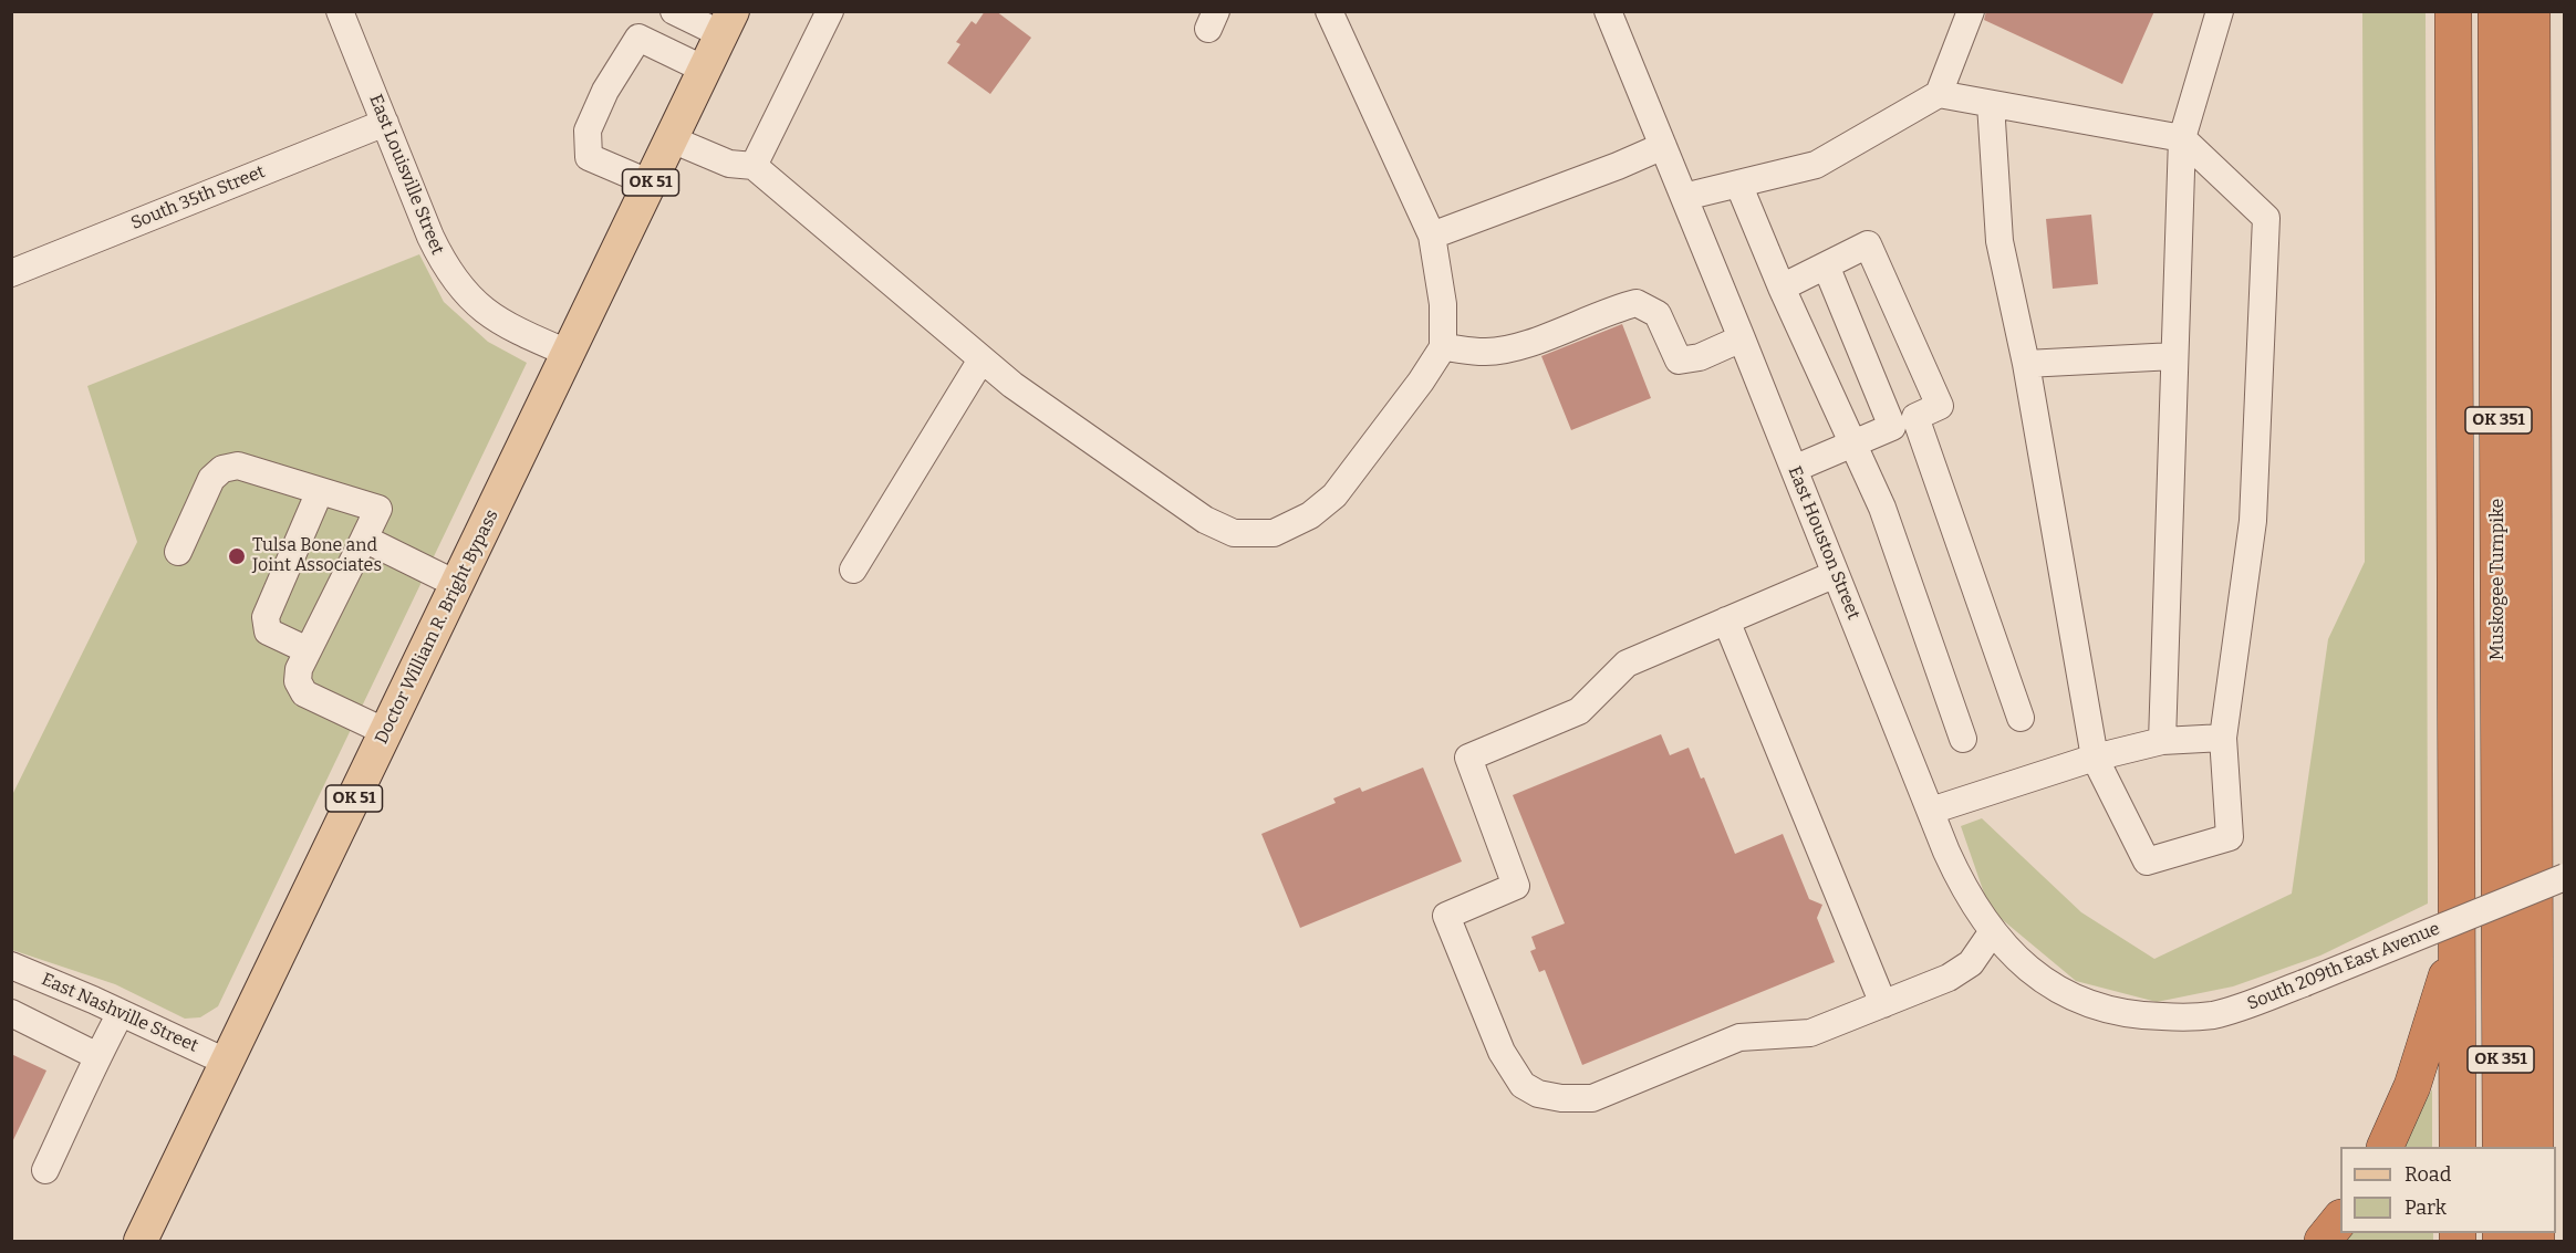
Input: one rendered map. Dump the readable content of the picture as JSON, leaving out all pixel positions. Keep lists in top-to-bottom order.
{
  "streets": {
    "highway": ["OK 351", "Muskogee Turnpike"],
    "main road": ["OK 51", "Doctor William R. Bright Bypass"],
    "street": [
      "East Louisville Street",
      "South 35th Street",
      "East Houston Street",
      "South 209th East Avenue",
      "East Nashville Street"
    ]
  },
  "crossings": [
    ["East Louisville Street", "South 35th Street"],
    ["East Louisville Street", "Doctor William R. Bright Bypass"],
    ["East Houston Street", "South 209th East Avenue"],
    ["Doctor William R. Bright Bypass", "East Nashville Street"]
  ],
  "places": ["Tulsa Bone and Joint Associates"],
  "legend": ["Road", "Park"]
}
